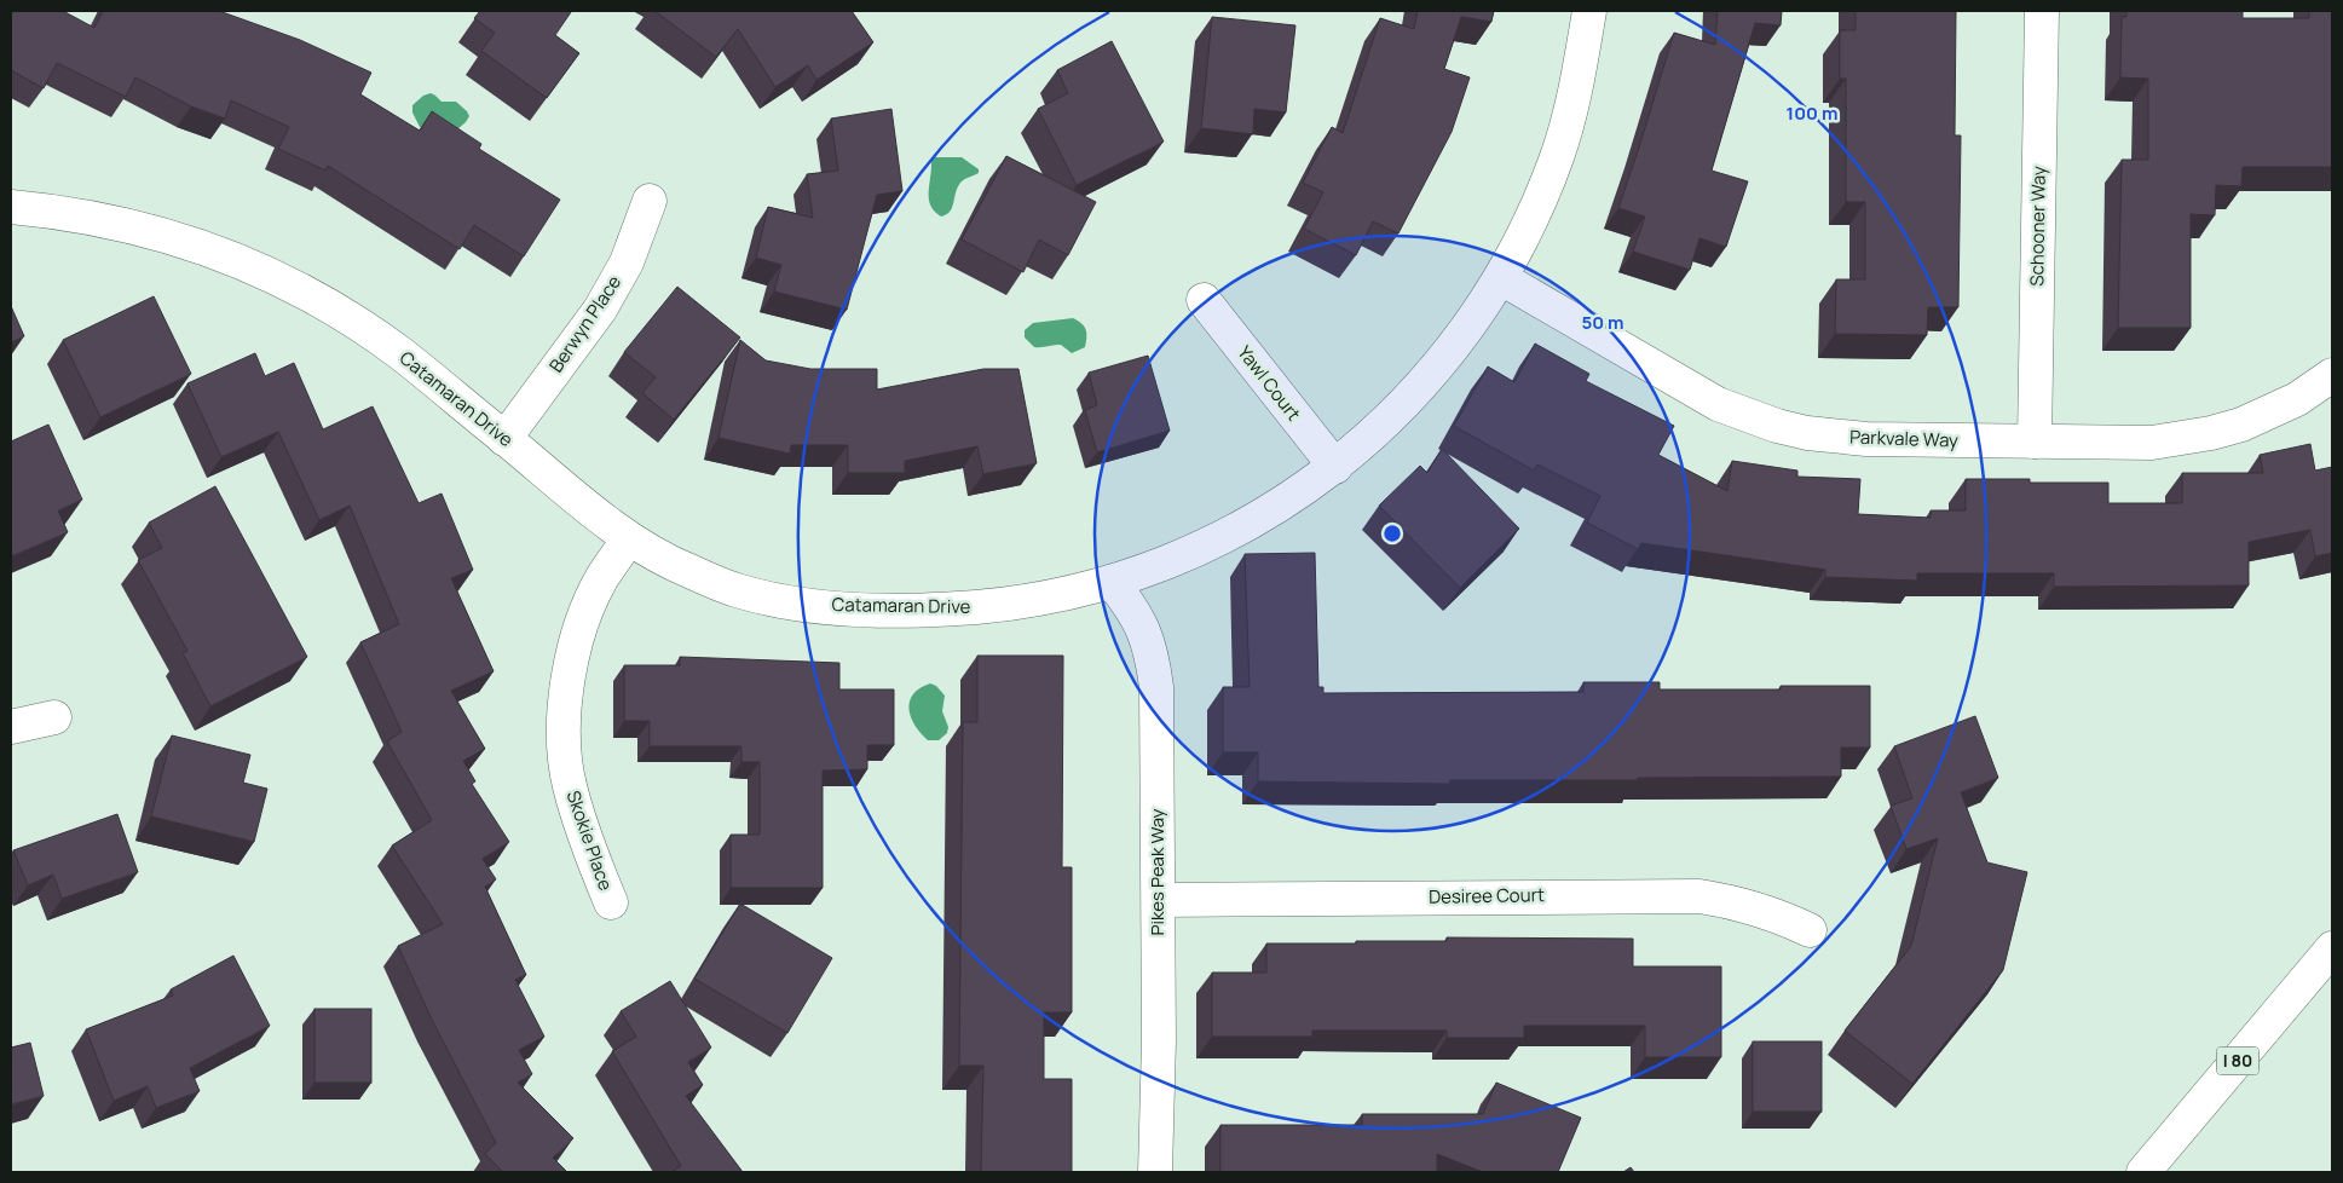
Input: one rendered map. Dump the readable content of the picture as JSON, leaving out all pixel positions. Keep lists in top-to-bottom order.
{
  "streets": {
    "main road": [
      "Schooner Way",
      "Berwyn Place",
      "Yawl Court",
      "Catamaran Drive",
      "Parkvale Way",
      "Skokie Place",
      "Pikes Peak Way",
      "Desiree Court",
      "I 80"
    ]
  },
  "crossings": [
    ["Schooner Way", "Parkvale Way"],
    ["Berwyn Place", "Catamaran Drive"],
    ["Yawl Court", "Catamaran Drive"],
    ["Catamaran Drive", "Parkvale Way"],
    ["Catamaran Drive", "Skokie Place"],
    ["Catamaran Drive", "Pikes Peak Way"],
    ["Pikes Peak Way", "Desiree Court"]
  ],
  "rings": ["100 m", "50 m"]
}
